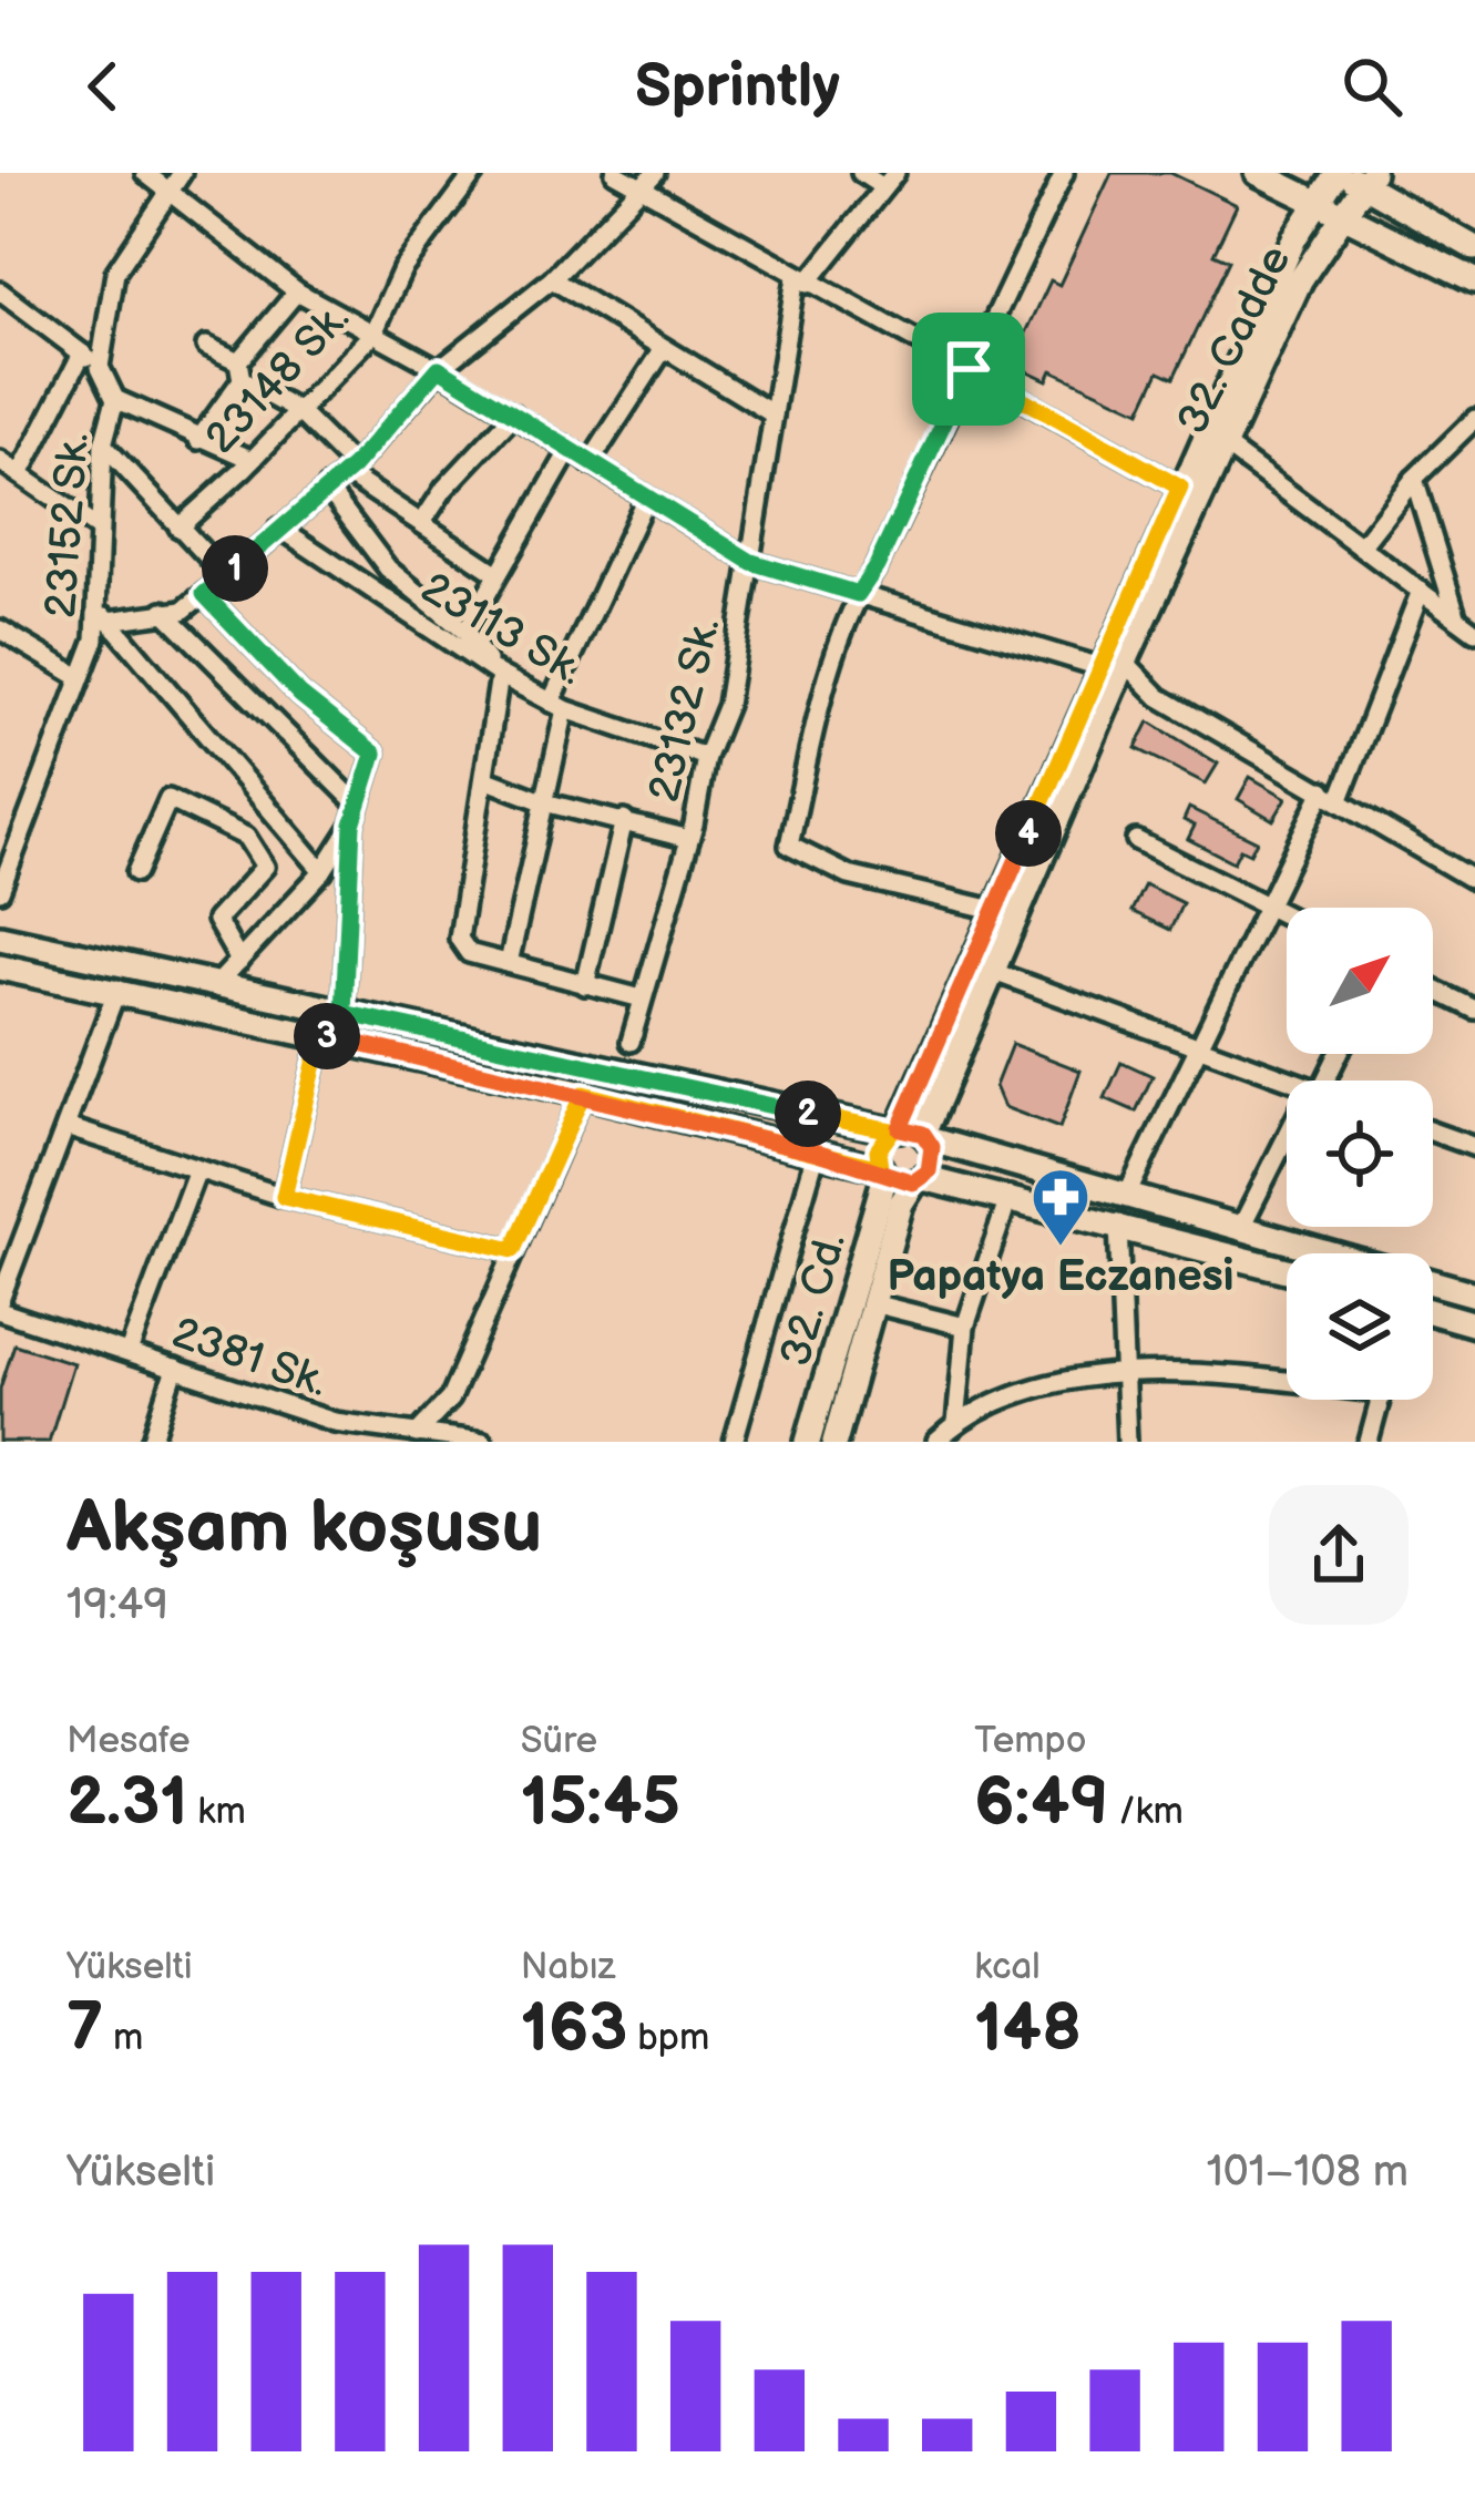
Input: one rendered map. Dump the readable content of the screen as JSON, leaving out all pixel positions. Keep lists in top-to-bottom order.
{
  "streets": {
    "main road": ["32. Cadde", "32. Cd."],
    "street": [
      "23148 Sk.",
      "23152 Sk.",
      "23113 Sk.",
      "23132 Sk.",
      "2381 Sk."
    ]
  },
  "crossings": [
    ["32. Cadde", "32. Cd."],
    ["23113 Sk.", "23132 Sk."]
  ],
  "places": {
    "pharmacy": ["Papatya Eczanesi"]
  },
  "north": "top right",
  "page": {
    "header": "Sprintly",
    "pins": [
      "1",
      "4",
      "3",
      "2"
    ],
    "heading": ["Akşam koşusu", "19:49"],
    "stats": [
      ["Mesafe", "2.31 km"],
      ["Süre", "15:45"],
      ["Tempo", "6:49 /km"],
      ["Yükselti", "7 m"],
      ["Nabız", "163 bpm"],
      ["kcal", "148"]
    ],
    "chart": ["Yükselti", "101–108 m"]
  }
}
